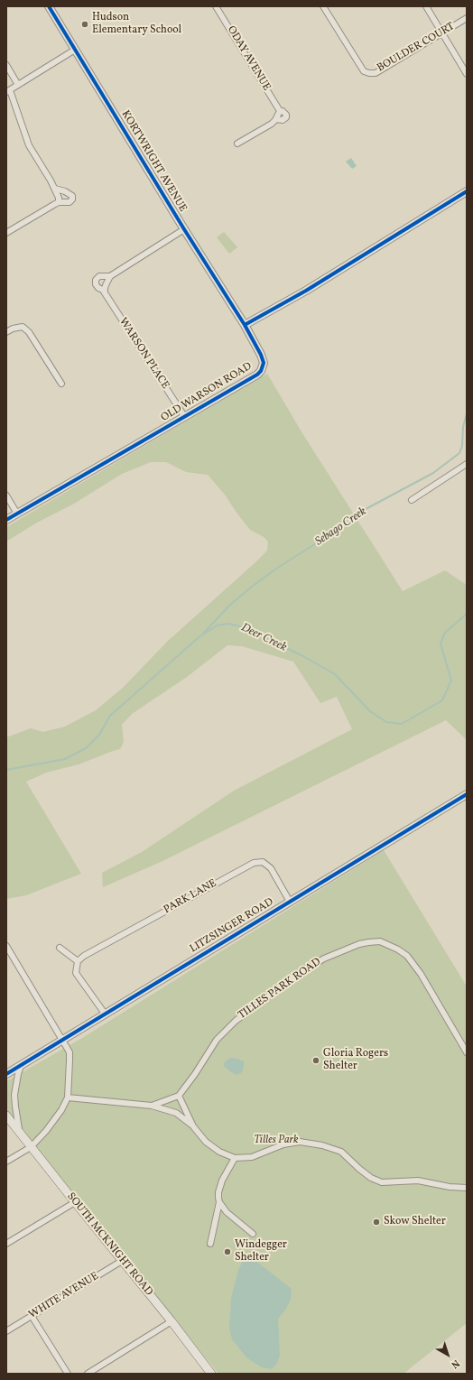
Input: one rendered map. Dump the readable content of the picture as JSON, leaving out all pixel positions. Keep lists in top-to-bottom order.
{
  "streets": {
    "main road": ["SOUTH MCKNIGHT ROAD"],
    "street": [
      "BOULDER COURT",
      "ODAY AVENUE",
      "KORTWRIGHT AVENUE",
      "WARSON PLACE",
      "OLD WARSON ROAD",
      "PARK LANE",
      "LITZSINGER ROAD",
      "TILLES PARK ROAD",
      "WHITE AVENUE"
    ]
  },
  "crossings": [
    ["KORTWRIGHT AVENUE", "WARSON PLACE"],
    ["KORTWRIGHT AVENUE", "OLD WARSON ROAD"],
    ["WARSON PLACE", "OLD WARSON ROAD"],
    ["PARK LANE", "LITZSINGER ROAD"],
    ["SOUTH MCKNIGHT ROAD", "WHITE AVENUE"]
  ],
  "water": ["Sebago Creek", "Deer Creek"],
  "parks": ["Tilles Park"],
  "places": [
    "Hudson Elementary School",
    "Gloria Rogers Shelter",
    "Skow Shelter",
    "Windegger Shelter"
  ],
  "north": "bottom right"
}
